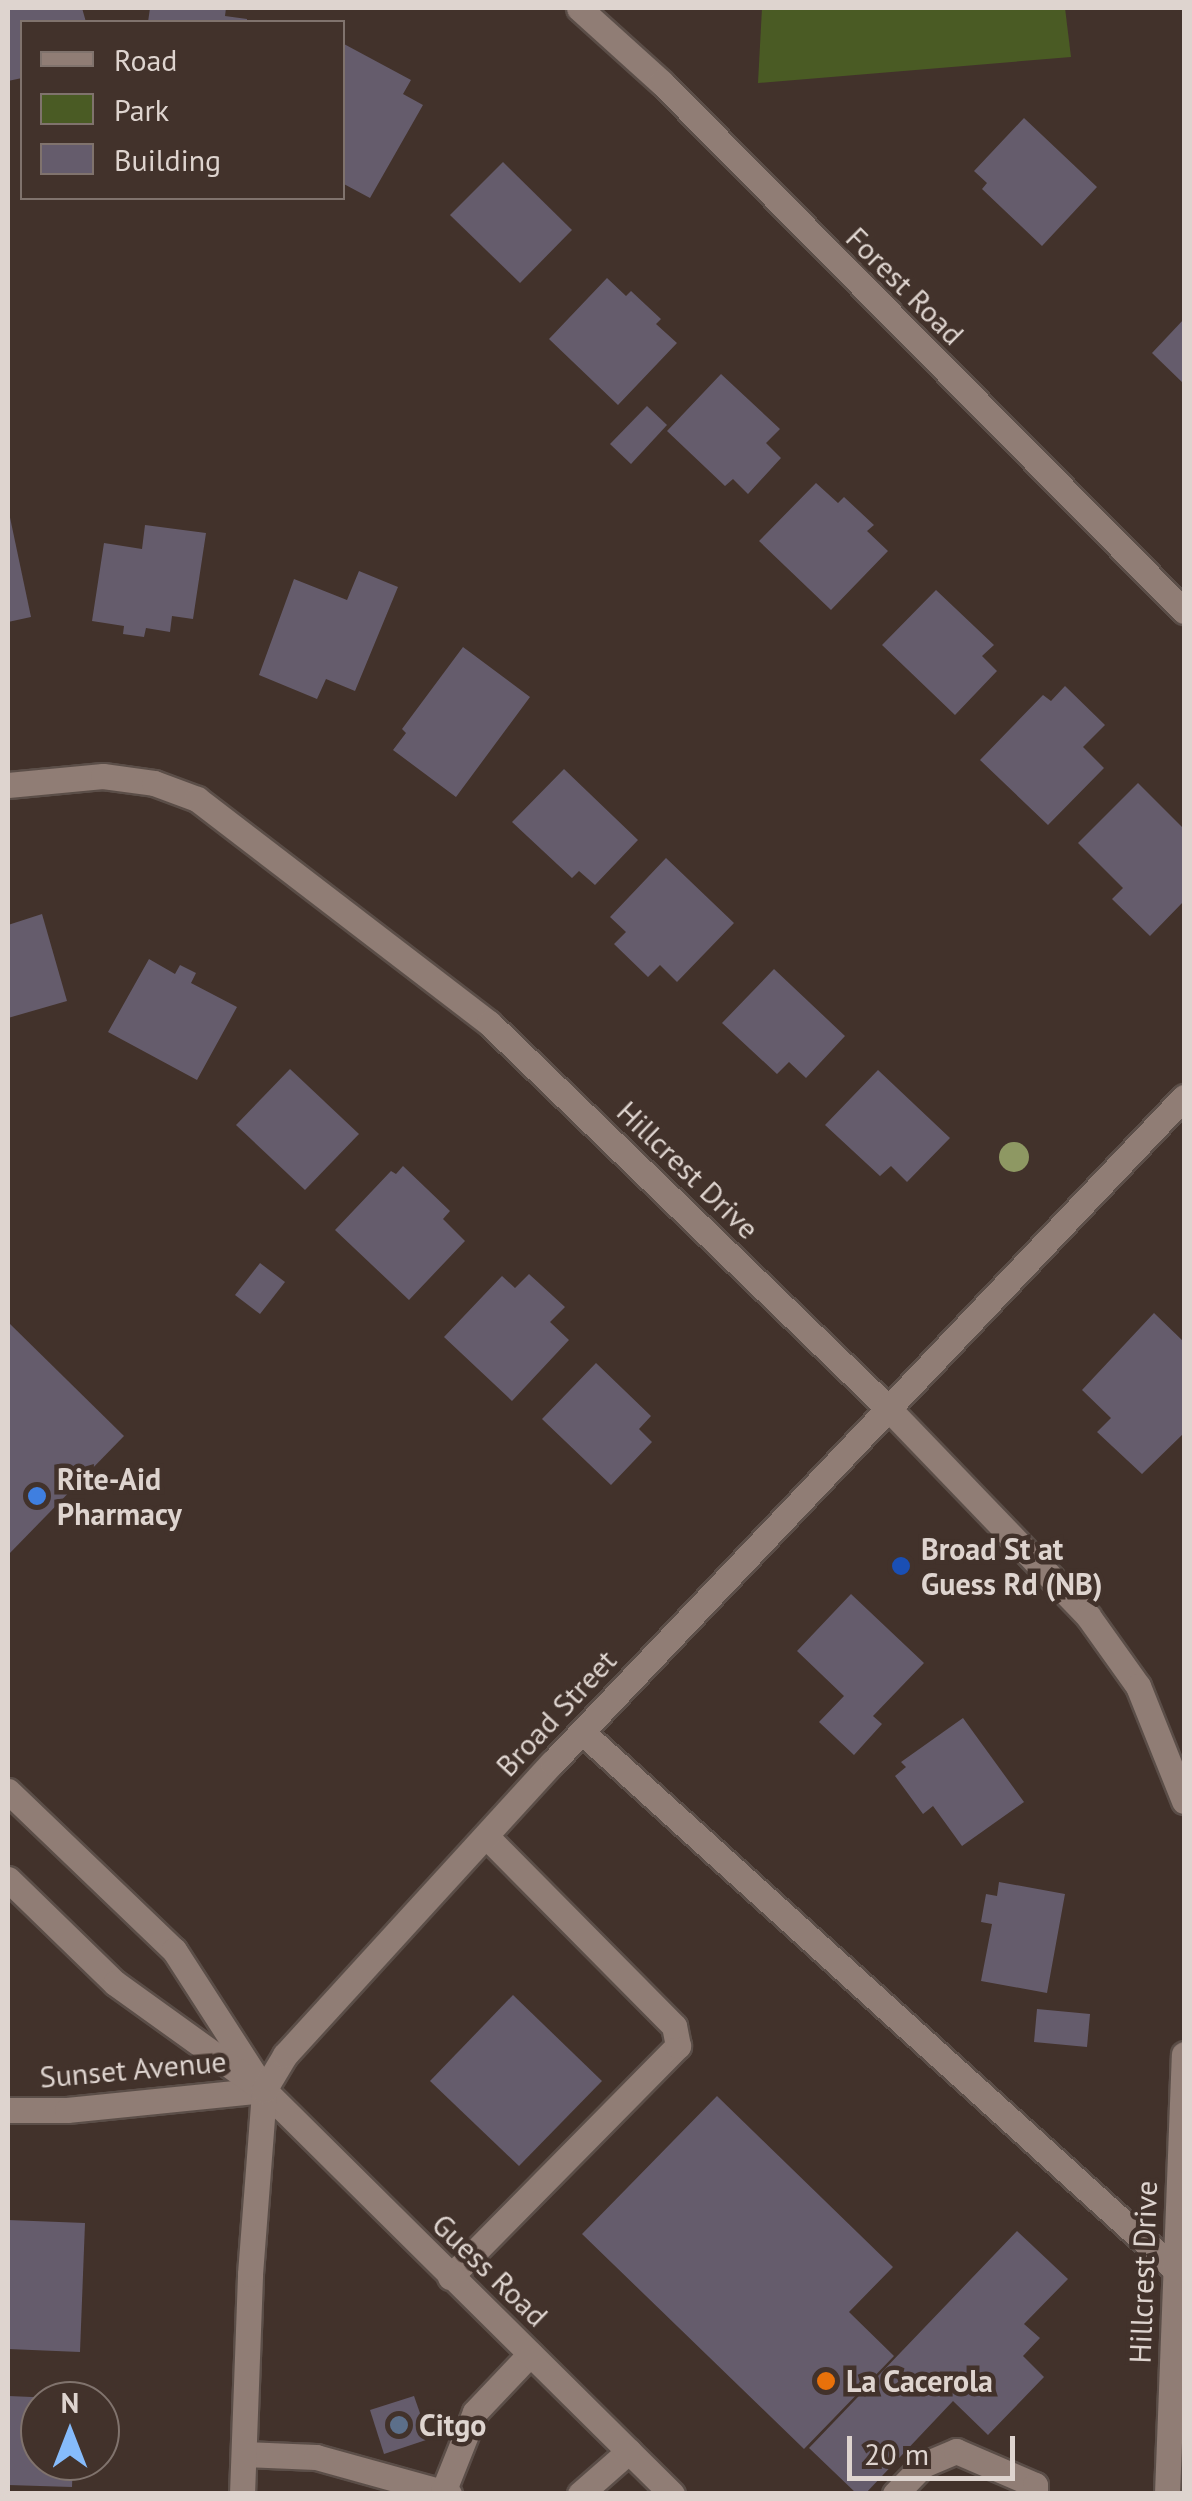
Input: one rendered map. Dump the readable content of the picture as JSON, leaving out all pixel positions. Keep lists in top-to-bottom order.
{
  "streets": {
    "street": [
      "Forest Road",
      "Hillcrest Drive",
      "Broad Street",
      "Sunset Avenue",
      "Guess Road"
    ]
  },
  "crossings": [
    ["Hillcrest Drive", "Broad Street"],
    ["Broad Street", "Sunset Avenue"],
    ["Broad Street", "Guess Road"],
    ["Sunset Avenue", "Guess Road"]
  ],
  "places": [
    "Rite-Aid Pharmacy",
    "Broad St at Guess Rd (NB)",
    "La Cacerola",
    "Citgo"
  ],
  "legend": ["Road", "Park", "Building"],
  "scale_bar": "20 m",
  "north": "top"
}
